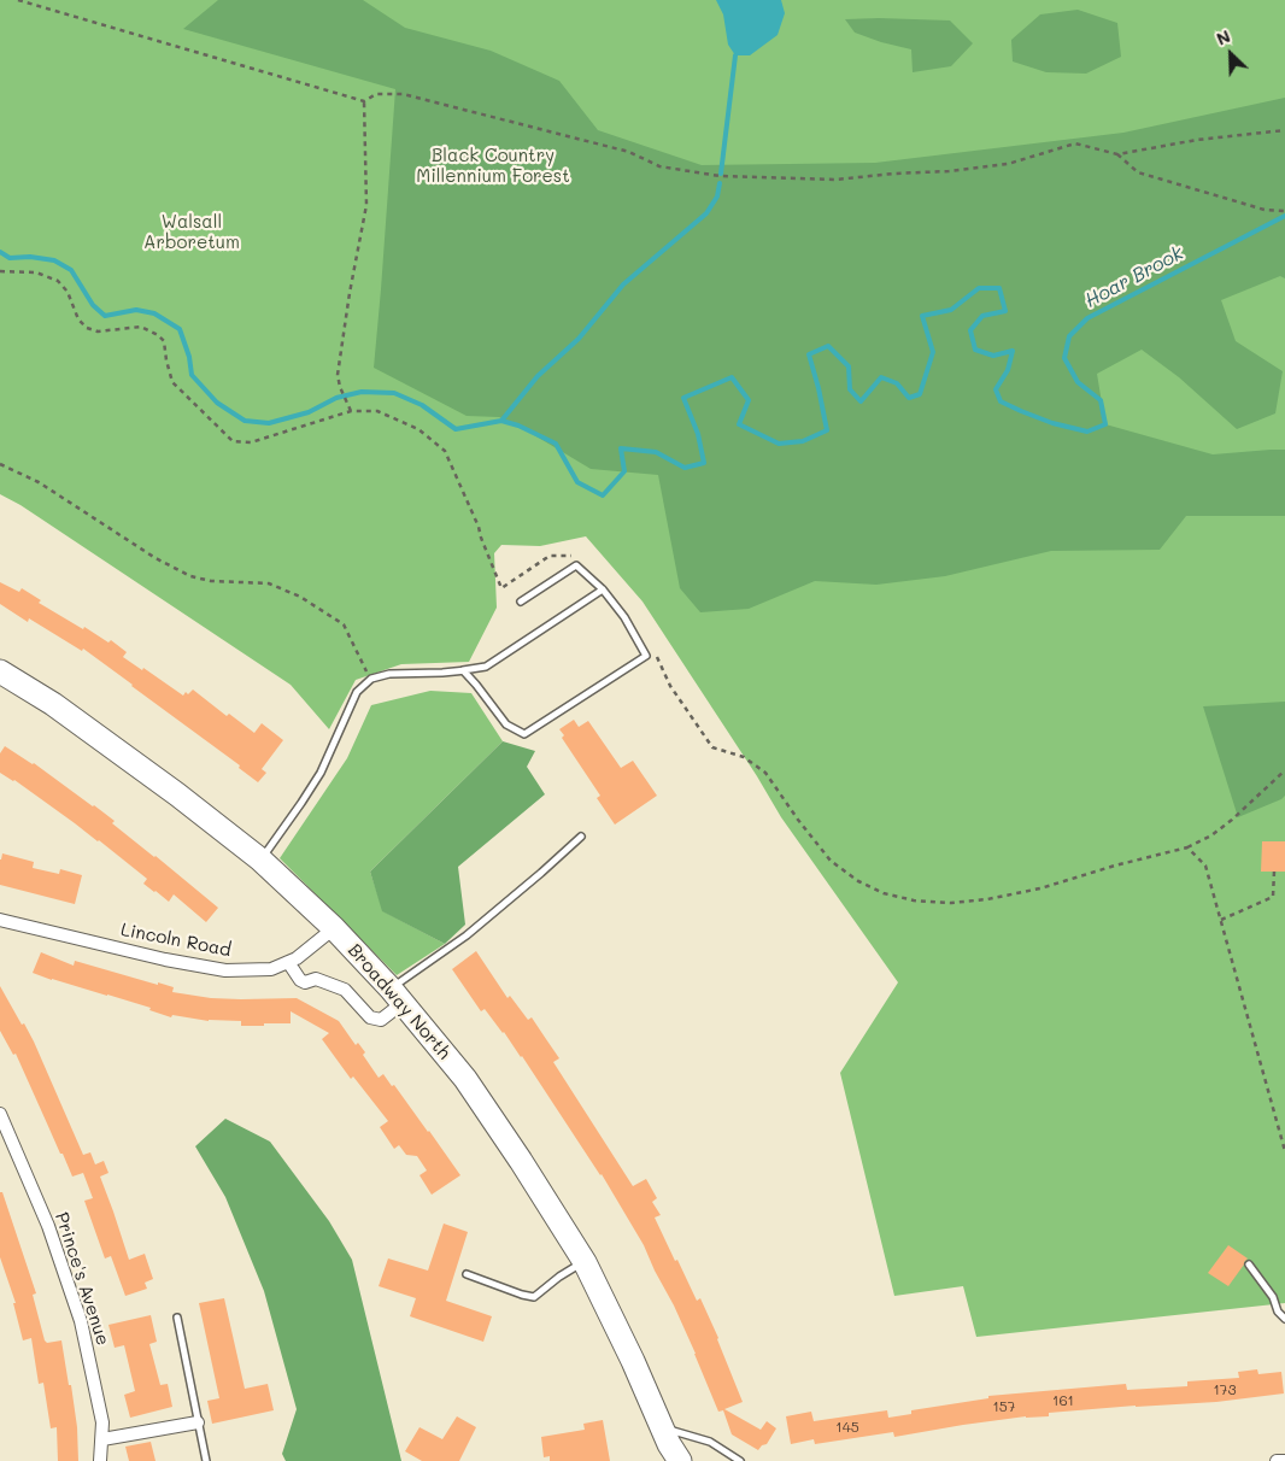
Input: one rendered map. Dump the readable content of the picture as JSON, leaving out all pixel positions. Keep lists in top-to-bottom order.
{
  "streets": {
    "highway": ["Broadway North"],
    "street": ["Lincoln Road", "Prince's Avenue"]
  },
  "crossings": [
    ["Lincoln Road", "Broadway North"]
  ],
  "water": ["Hoar Brook"],
  "parks": ["Black Country Millennium Forest", "Walsall Arboretum"],
  "house_numbers": [
    "173",
    "161",
    "157",
    "145"
  ],
  "north": "top left"
}
